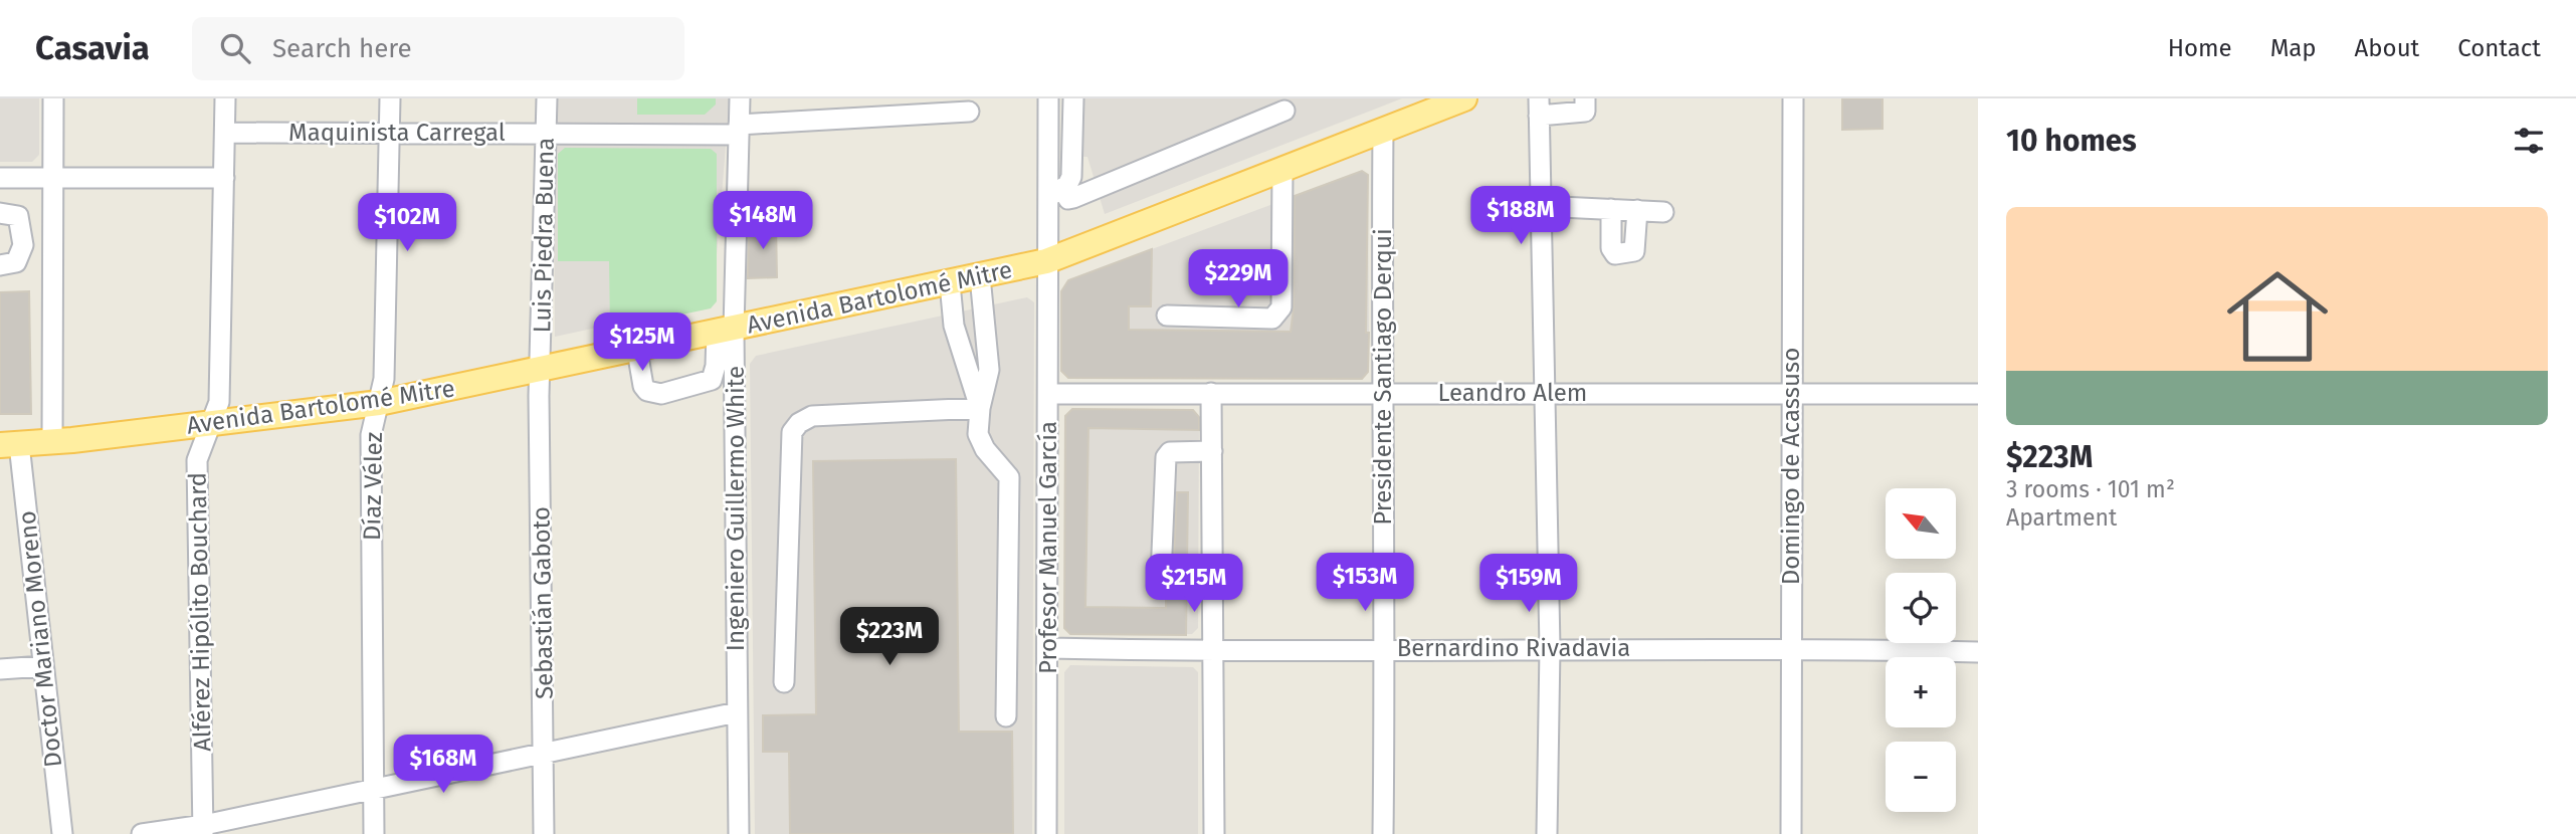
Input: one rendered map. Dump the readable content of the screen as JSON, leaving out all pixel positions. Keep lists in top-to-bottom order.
{
  "streets": {
    "main road": ["Avenida Bartolomé Mitre"],
    "street": [
      "Maquinista Carregal",
      "Luis Piedra Buena",
      "Presidente Santiago Derqui",
      "Leandro Alem",
      "Domingo de Acassuso",
      "Díaz Vélez",
      "Ingeniero Guillermo White",
      "Profesor Manuel García",
      "Sebastián Gaboto",
      "Alférez Hipólito Bouchard",
      "Doctor Mariano Moreno",
      "Bernardino Rivadavia"
    ]
  },
  "crossings": [
    ["Maquinista Carregal", "Luis Piedra Buena"],
    ["Maquinista Carregal", "Díaz Vélez"],
    ["Maquinista Carregal", "Ingeniero Guillermo White"],
    ["Maquinista Carregal", "Alférez Hipólito Bouchard"],
    ["Luis Piedra Buena", "Avenida Bartolomé Mitre"],
    ["Luis Piedra Buena", "Sebastián Gaboto"],
    ["Avenida Bartolomé Mitre", "Presidente Santiago Derqui"],
    ["Avenida Bartolomé Mitre", "Díaz Vélez"],
    ["Avenida Bartolomé Mitre", "Ingeniero Guillermo White"],
    ["Avenida Bartolomé Mitre", "Profesor Manuel García"],
    ["Avenida Bartolomé Mitre", "Sebastián Gaboto"],
    ["Avenida Bartolomé Mitre", "Alférez Hipólito Bouchard"],
    ["Avenida Bartolomé Mitre", "Doctor Mariano Moreno"],
    ["Presidente Santiago Derqui", "Leandro Alem"],
    ["Presidente Santiago Derqui", "Bernardino Rivadavia"],
    ["Leandro Alem", "Domingo de Acassuso"],
    ["Leandro Alem", "Profesor Manuel García"],
    ["Domingo de Acassuso", "Bernardino Rivadavia"],
    ["Profesor Manuel García", "Bernardino Rivadavia"]
  ],
  "north": "top left",
  "page": {
    "header": "Casavia",
    "search": "Search here",
    "nav": [
      "Home",
      "Map",
      "About",
      "Contact"
    ],
    "heading": "10 homes",
    "list": [
      {
        "name": "$223M",
        "note": "3 rooms · 101 m² · Apartment"
      }
    ],
    "price": [
      "$188M",
      "$148M",
      "$102M",
      "$229M",
      "$125M",
      "$153M",
      "$215M",
      "$159M",
      "$223M",
      "$168M"
    ],
    "map_buttons": ["+", "−"]
  }
}
